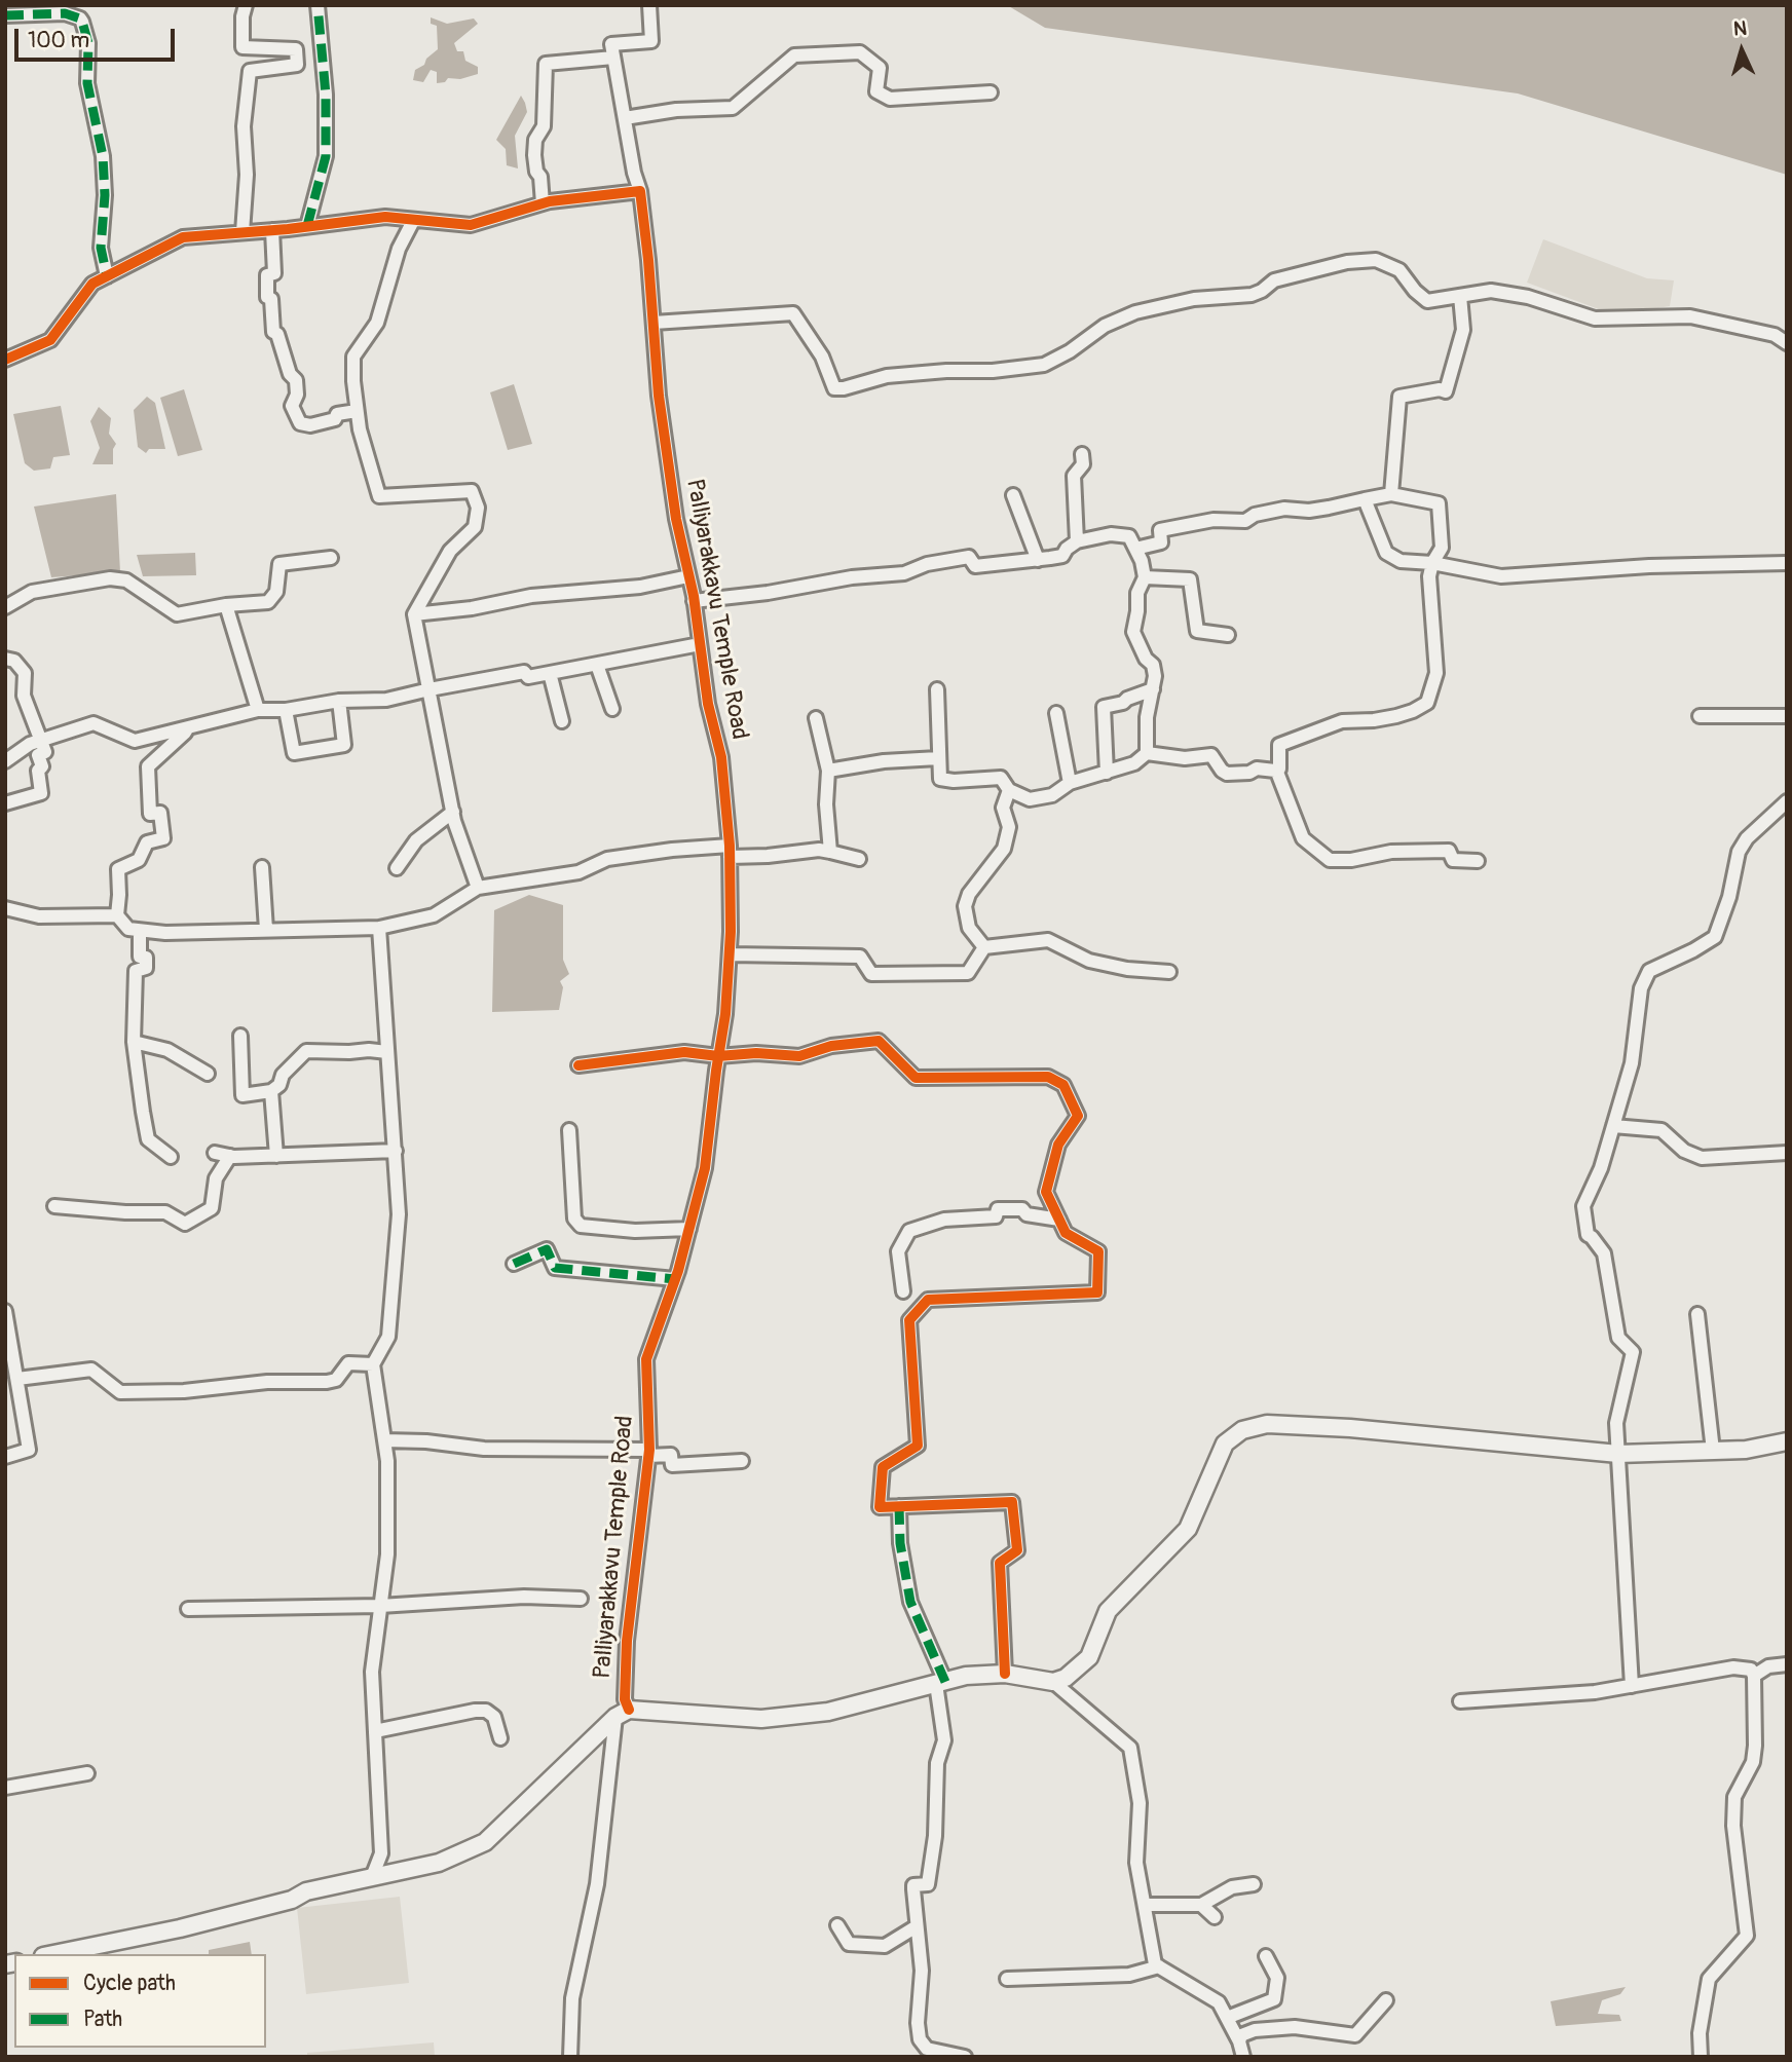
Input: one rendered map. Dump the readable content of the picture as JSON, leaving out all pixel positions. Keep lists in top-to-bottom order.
{
  "streets": {
    "street": ["Palliyarakkavu Temple Road"]
  },
  "legend": ["Cycle path", "Path"],
  "scale_bar": "100 m",
  "north": "top"
}
